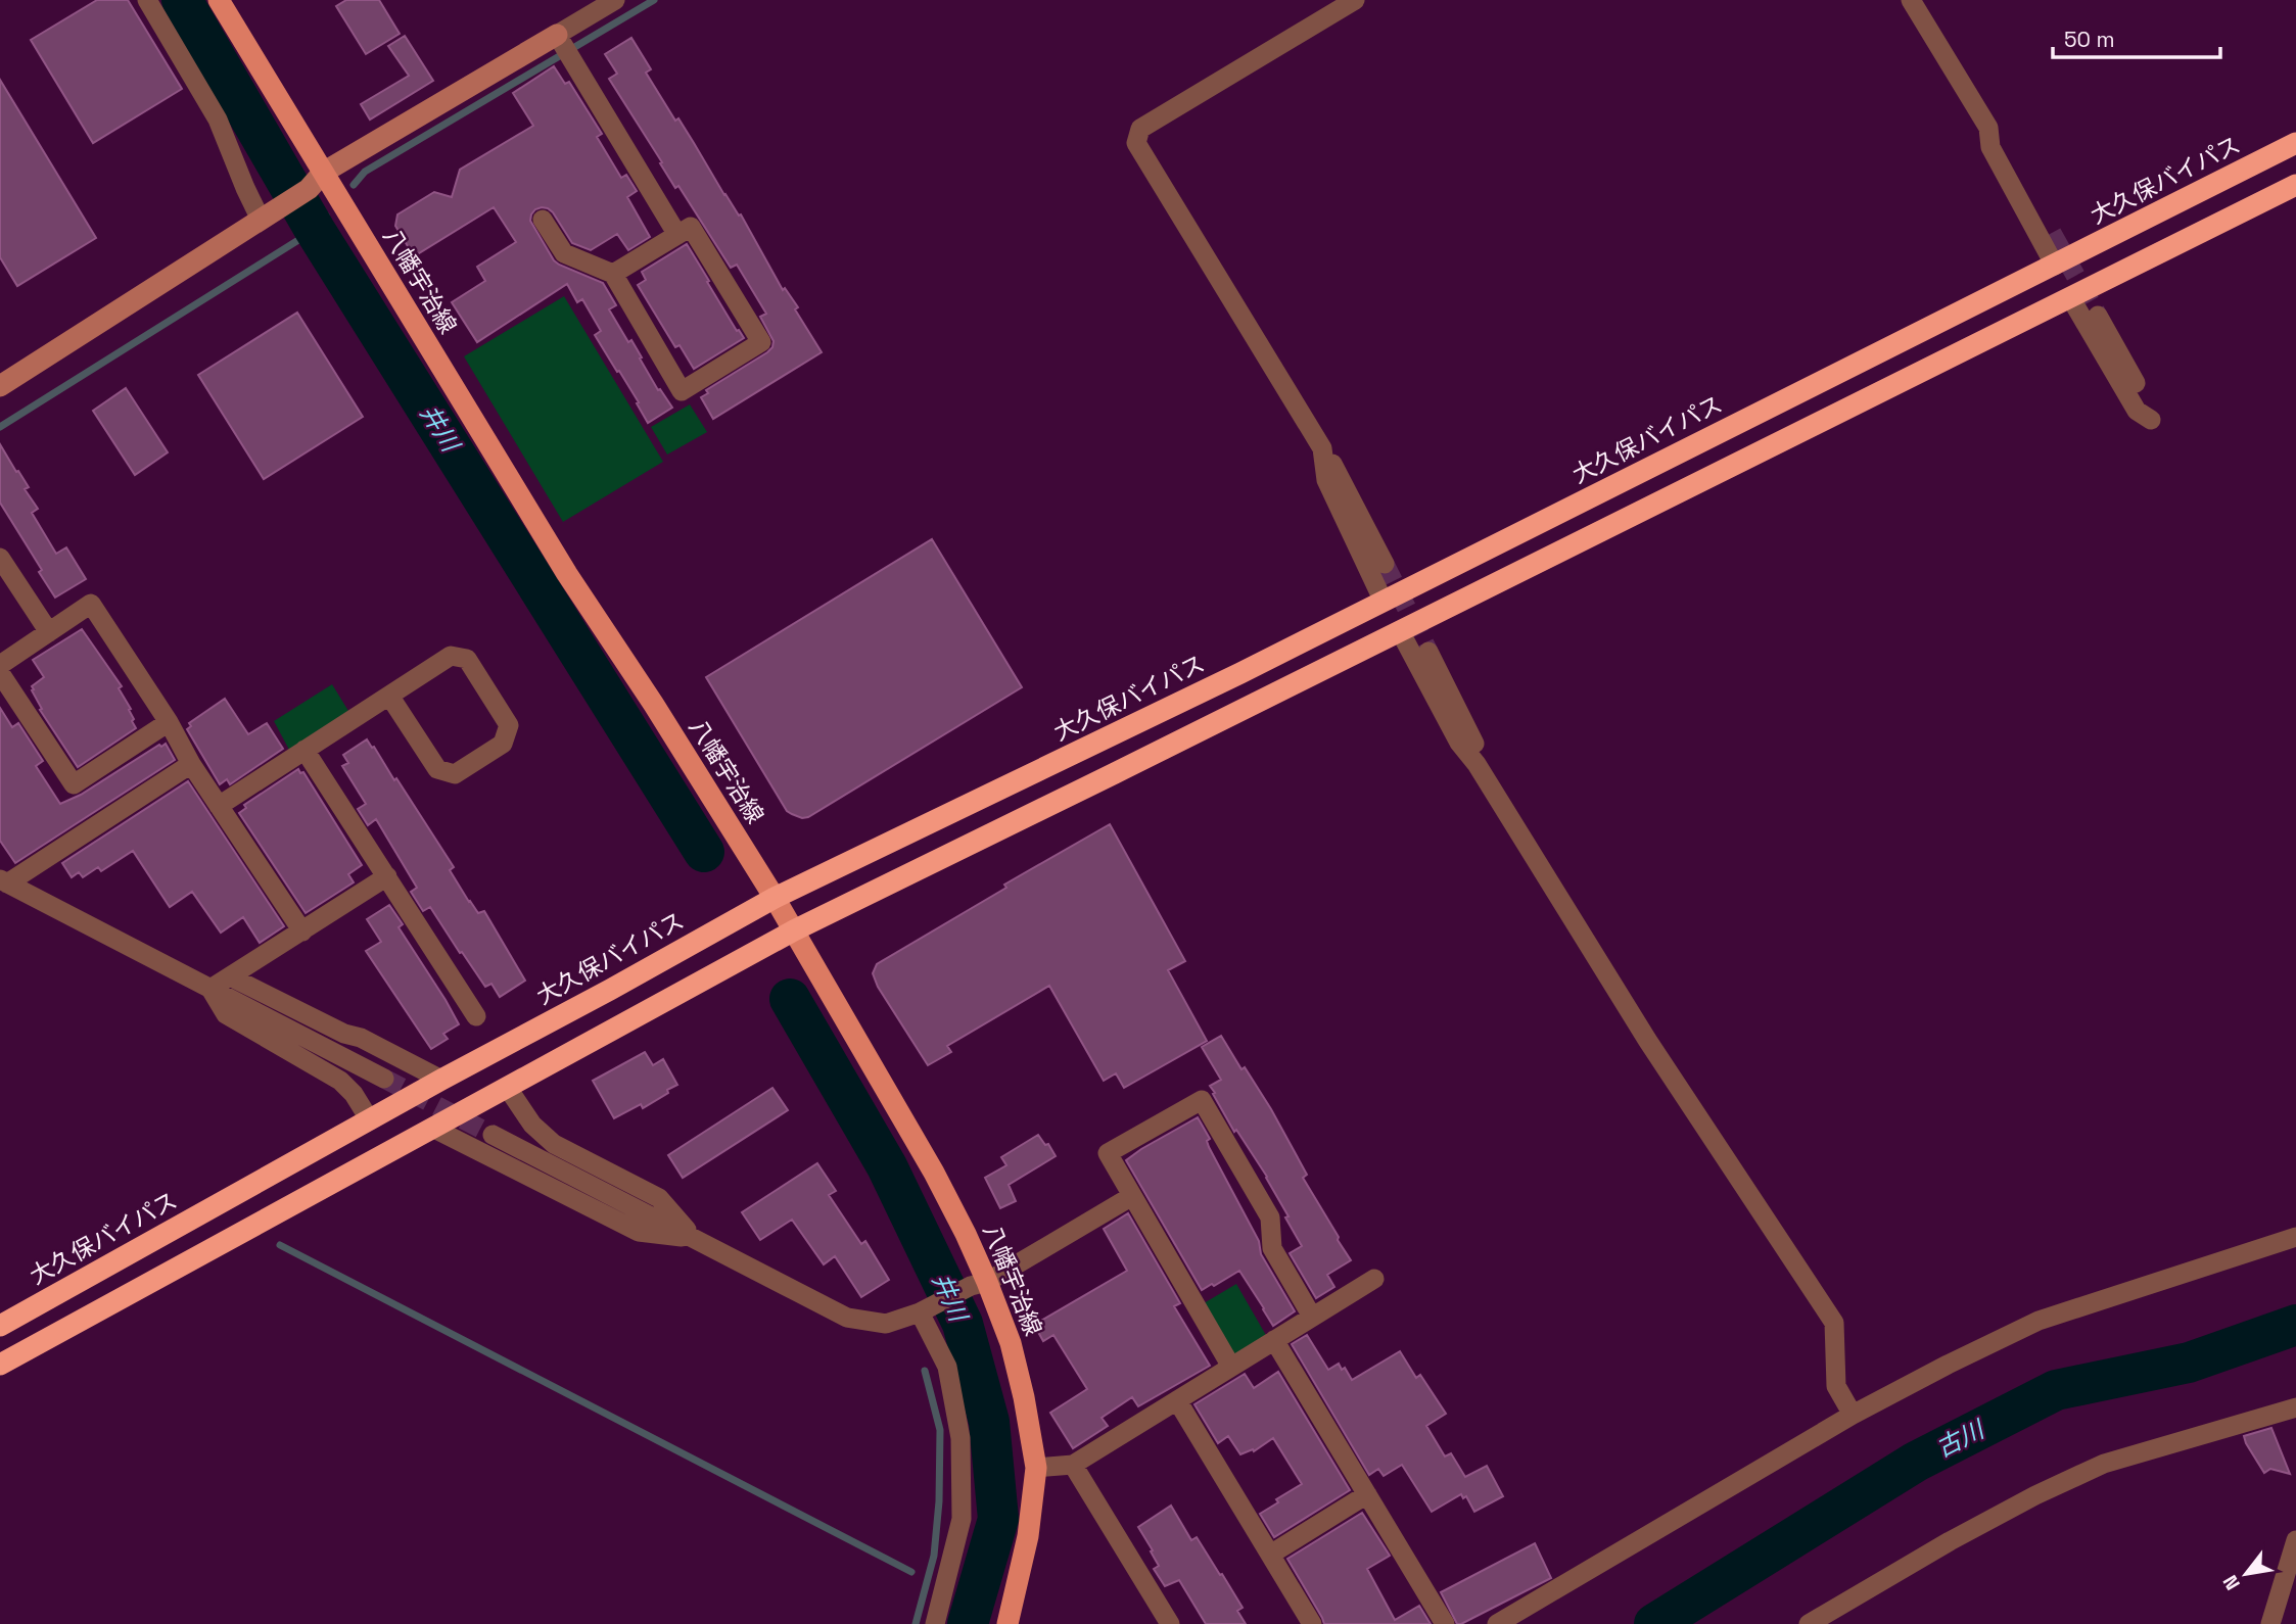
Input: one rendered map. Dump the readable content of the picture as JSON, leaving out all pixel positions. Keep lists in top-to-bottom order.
{
  "streets": {
    "highway": ["大久保バイパス"],
    "main road": ["八幡宇治線"]
  },
  "crossings": [
    ["大久保バイパス", "八幡宇治線"]
  ],
  "water": ["井川", "古川"],
  "scale_bar": "50 m",
  "north": "bottom left"
}
